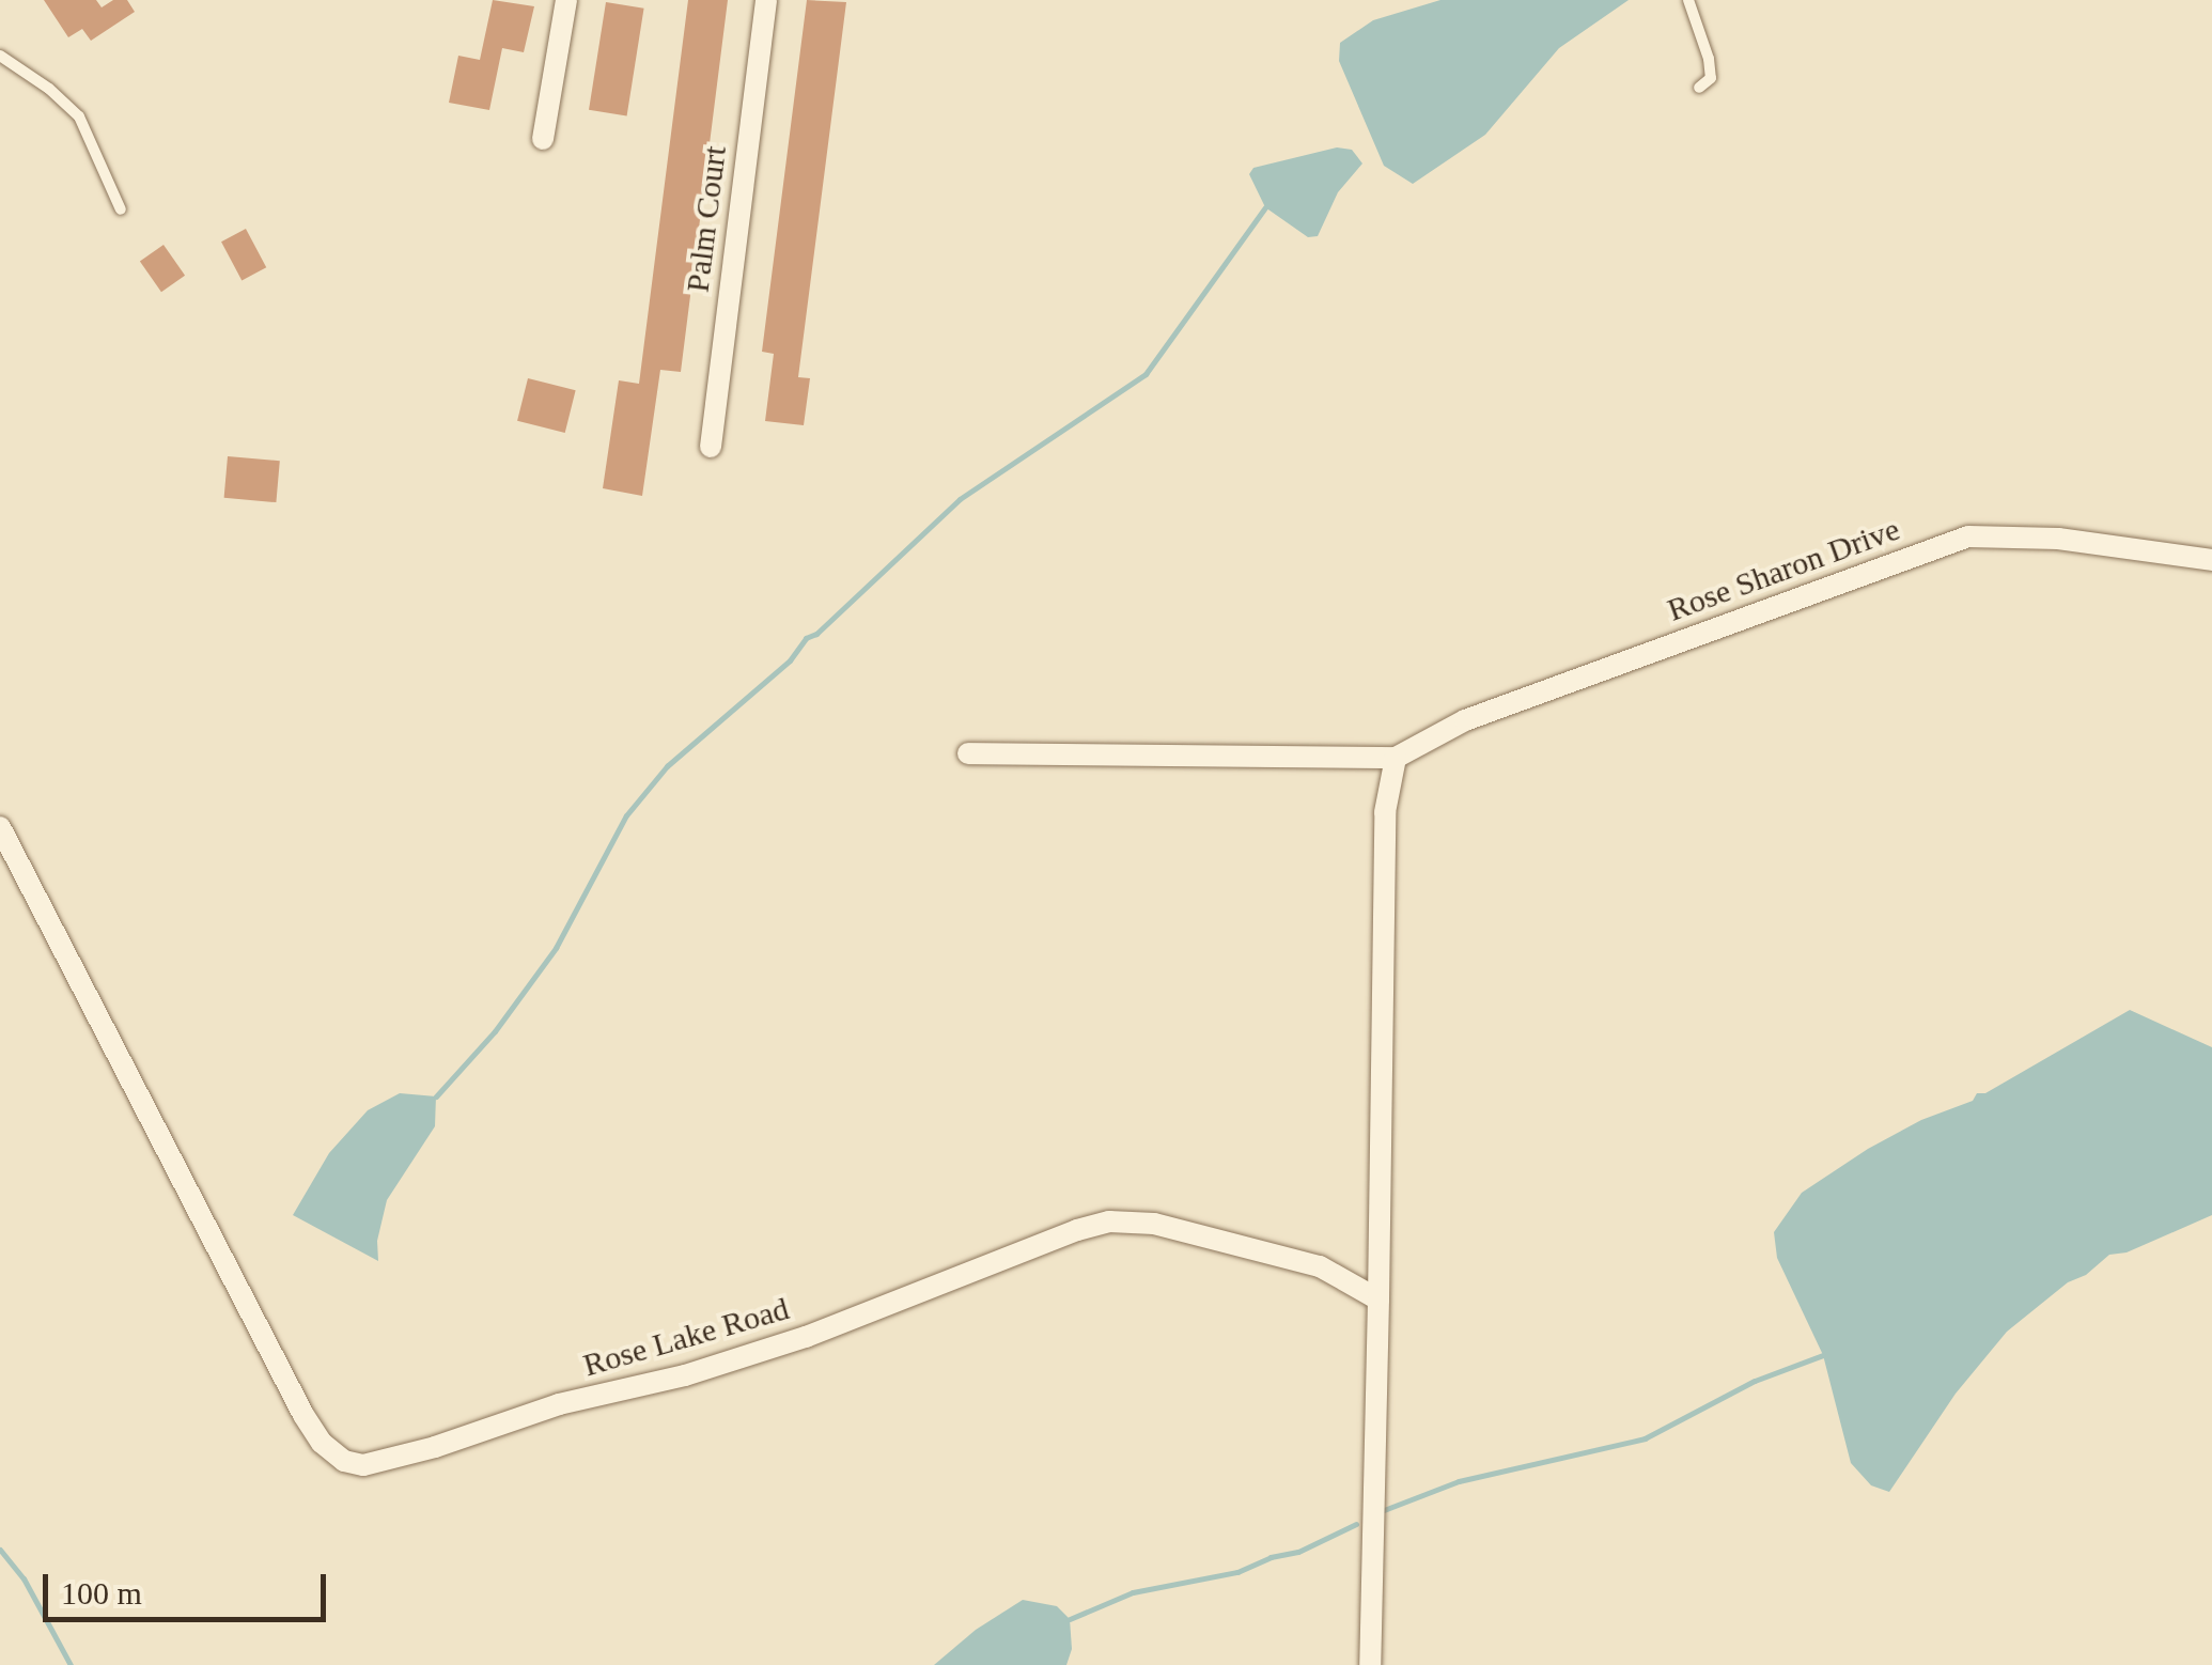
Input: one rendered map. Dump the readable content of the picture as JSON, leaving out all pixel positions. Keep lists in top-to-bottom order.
{
  "streets": {
    "street": ["Palm Court", "Rose Sharon Drive", "Rose Lake Road"]
  },
  "scale_bar": "100 m"
}
